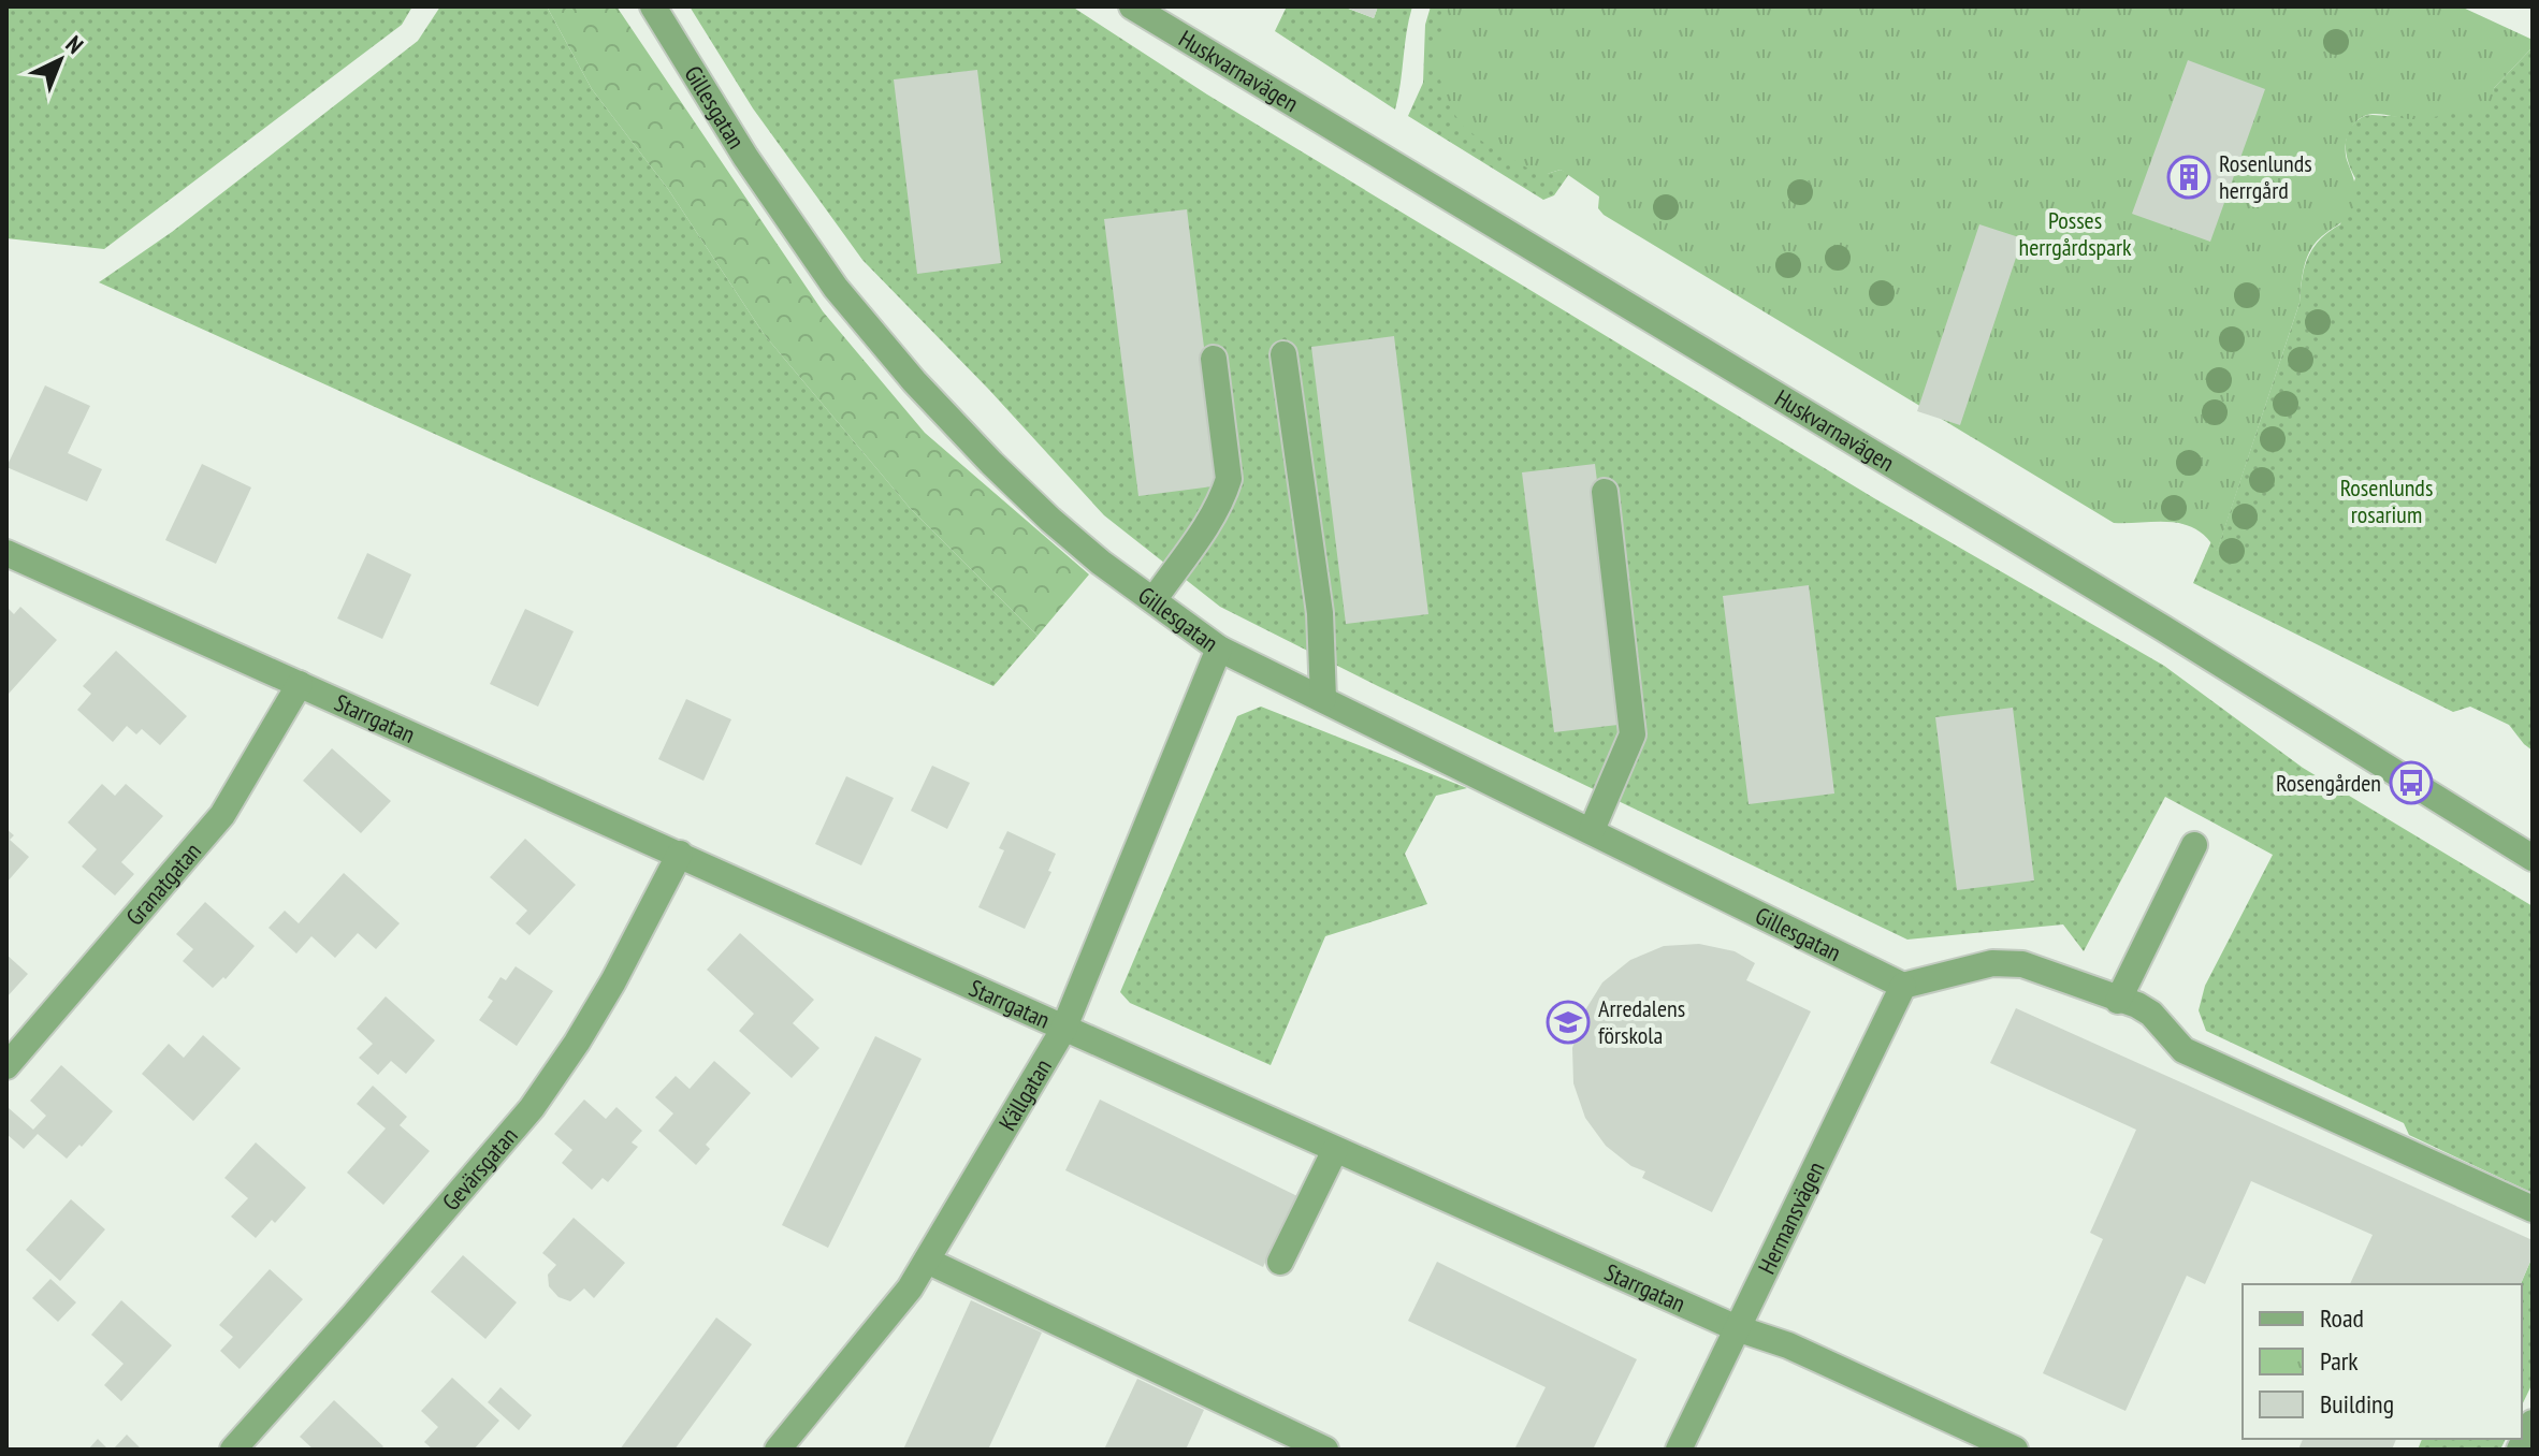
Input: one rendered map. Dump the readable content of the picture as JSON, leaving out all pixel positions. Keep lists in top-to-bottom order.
{
  "streets": {
    "street": [
      "Huskvarnavägen",
      "Gillesgatan",
      "Starrgatan",
      "Granatgatan",
      "Källgatan",
      "Gevärsgatan",
      "Hermansvägen"
    ]
  },
  "crossings": [
    ["Gillesgatan", "Källgatan"],
    ["Gillesgatan", "Hermansvägen"],
    ["Starrgatan", "Granatgatan"],
    ["Starrgatan", "Källgatan"],
    ["Starrgatan", "Gevärsgatan"],
    ["Starrgatan", "Hermansvägen"]
  ],
  "parks": ["Posses herrgårdspark", "Rosenlunds rosarium"],
  "places": {
    "building": ["Rosenlunds herrgård"],
    "bus stop": ["Rosengården"],
    "school or university": ["Arredalens förskola"]
  },
  "legend": ["Road", "Park", "Building"],
  "north": "top right"
}
